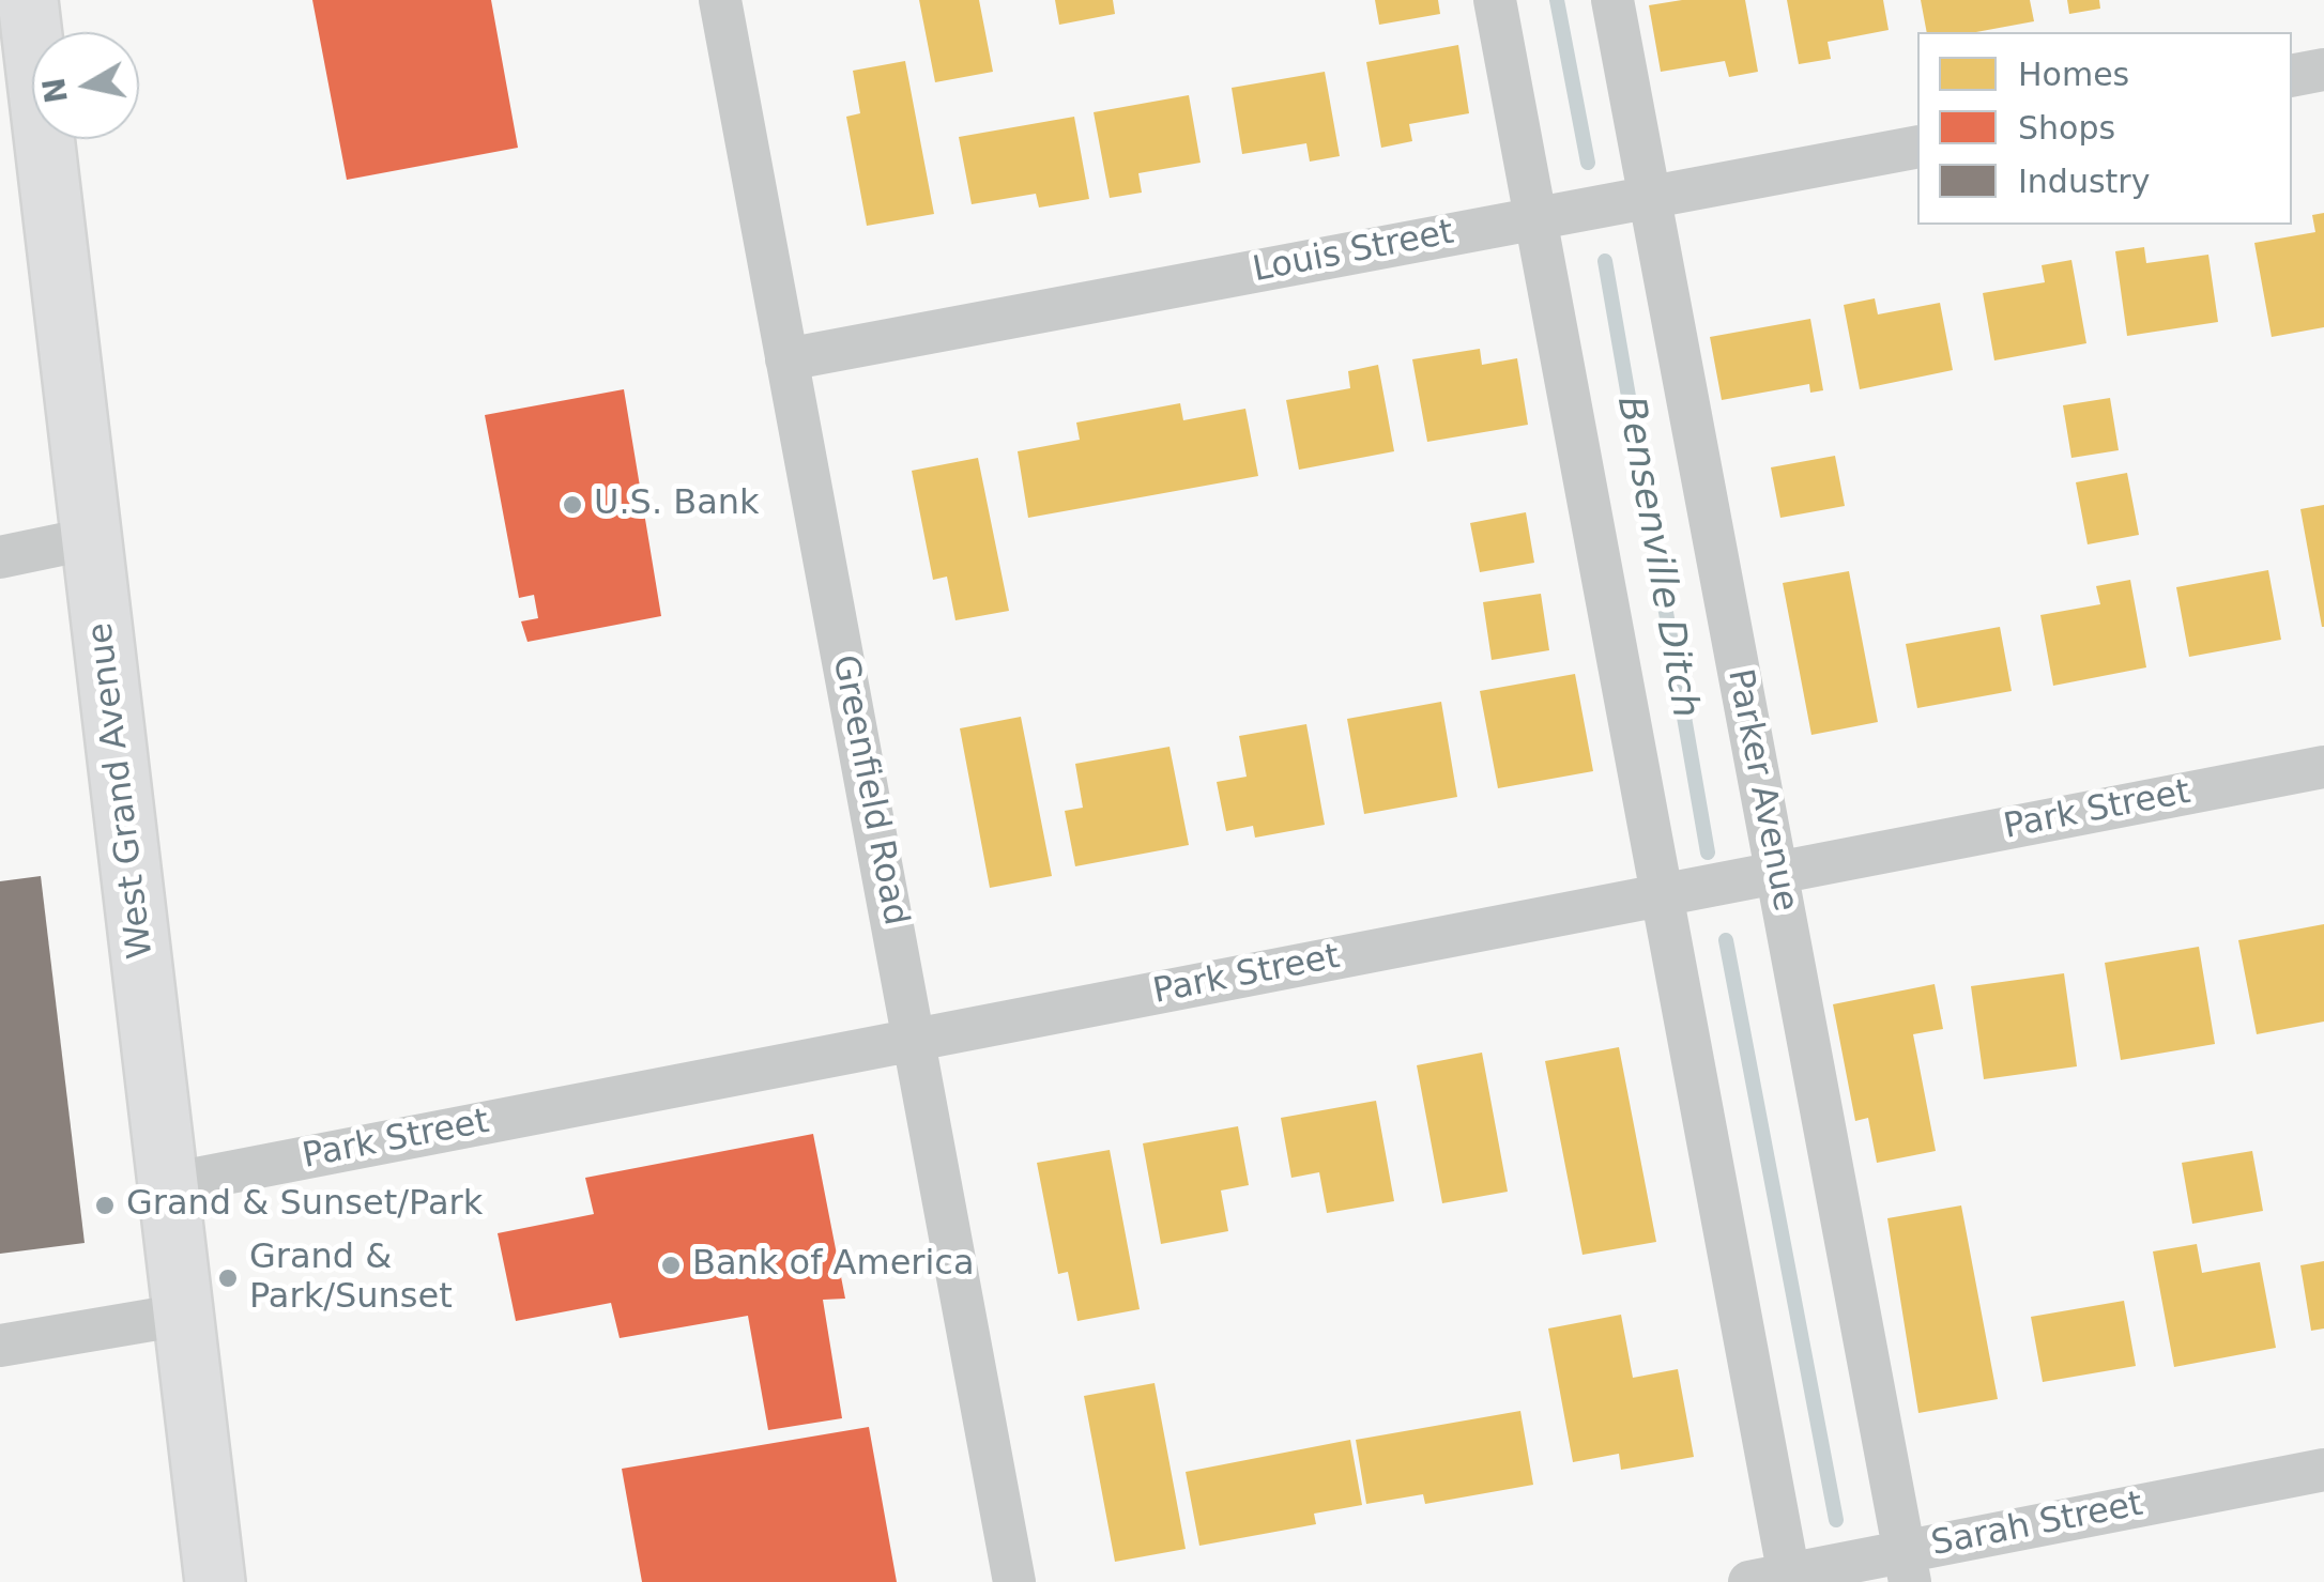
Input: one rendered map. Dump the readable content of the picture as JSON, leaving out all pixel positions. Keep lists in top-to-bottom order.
{
  "streets": {
    "main road": ["West Grand Avenue"],
    "street": [
      "Louis Street",
      "Greenfield Road",
      "Parker Avenue",
      "Park Street",
      "Sarah Street"
    ]
  },
  "crossings": [
    ["Louis Street", "Greenfield Road"],
    ["Louis Street", "Parker Avenue"],
    ["West Grand Avenue", "Park Street"],
    ["Greenfield Road", "Park Street"],
    ["Parker Avenue", "Park Street"],
    ["Parker Avenue", "Sarah Street"]
  ],
  "water": ["Bensenville Ditch"],
  "places": [
    "U.S. Bank",
    "Grand & Sunset/Park",
    "Bank of America",
    "Grand & Park/Sunset"
  ],
  "legend": ["Homes", "Shops", "Industry"],
  "north": "left"
}
